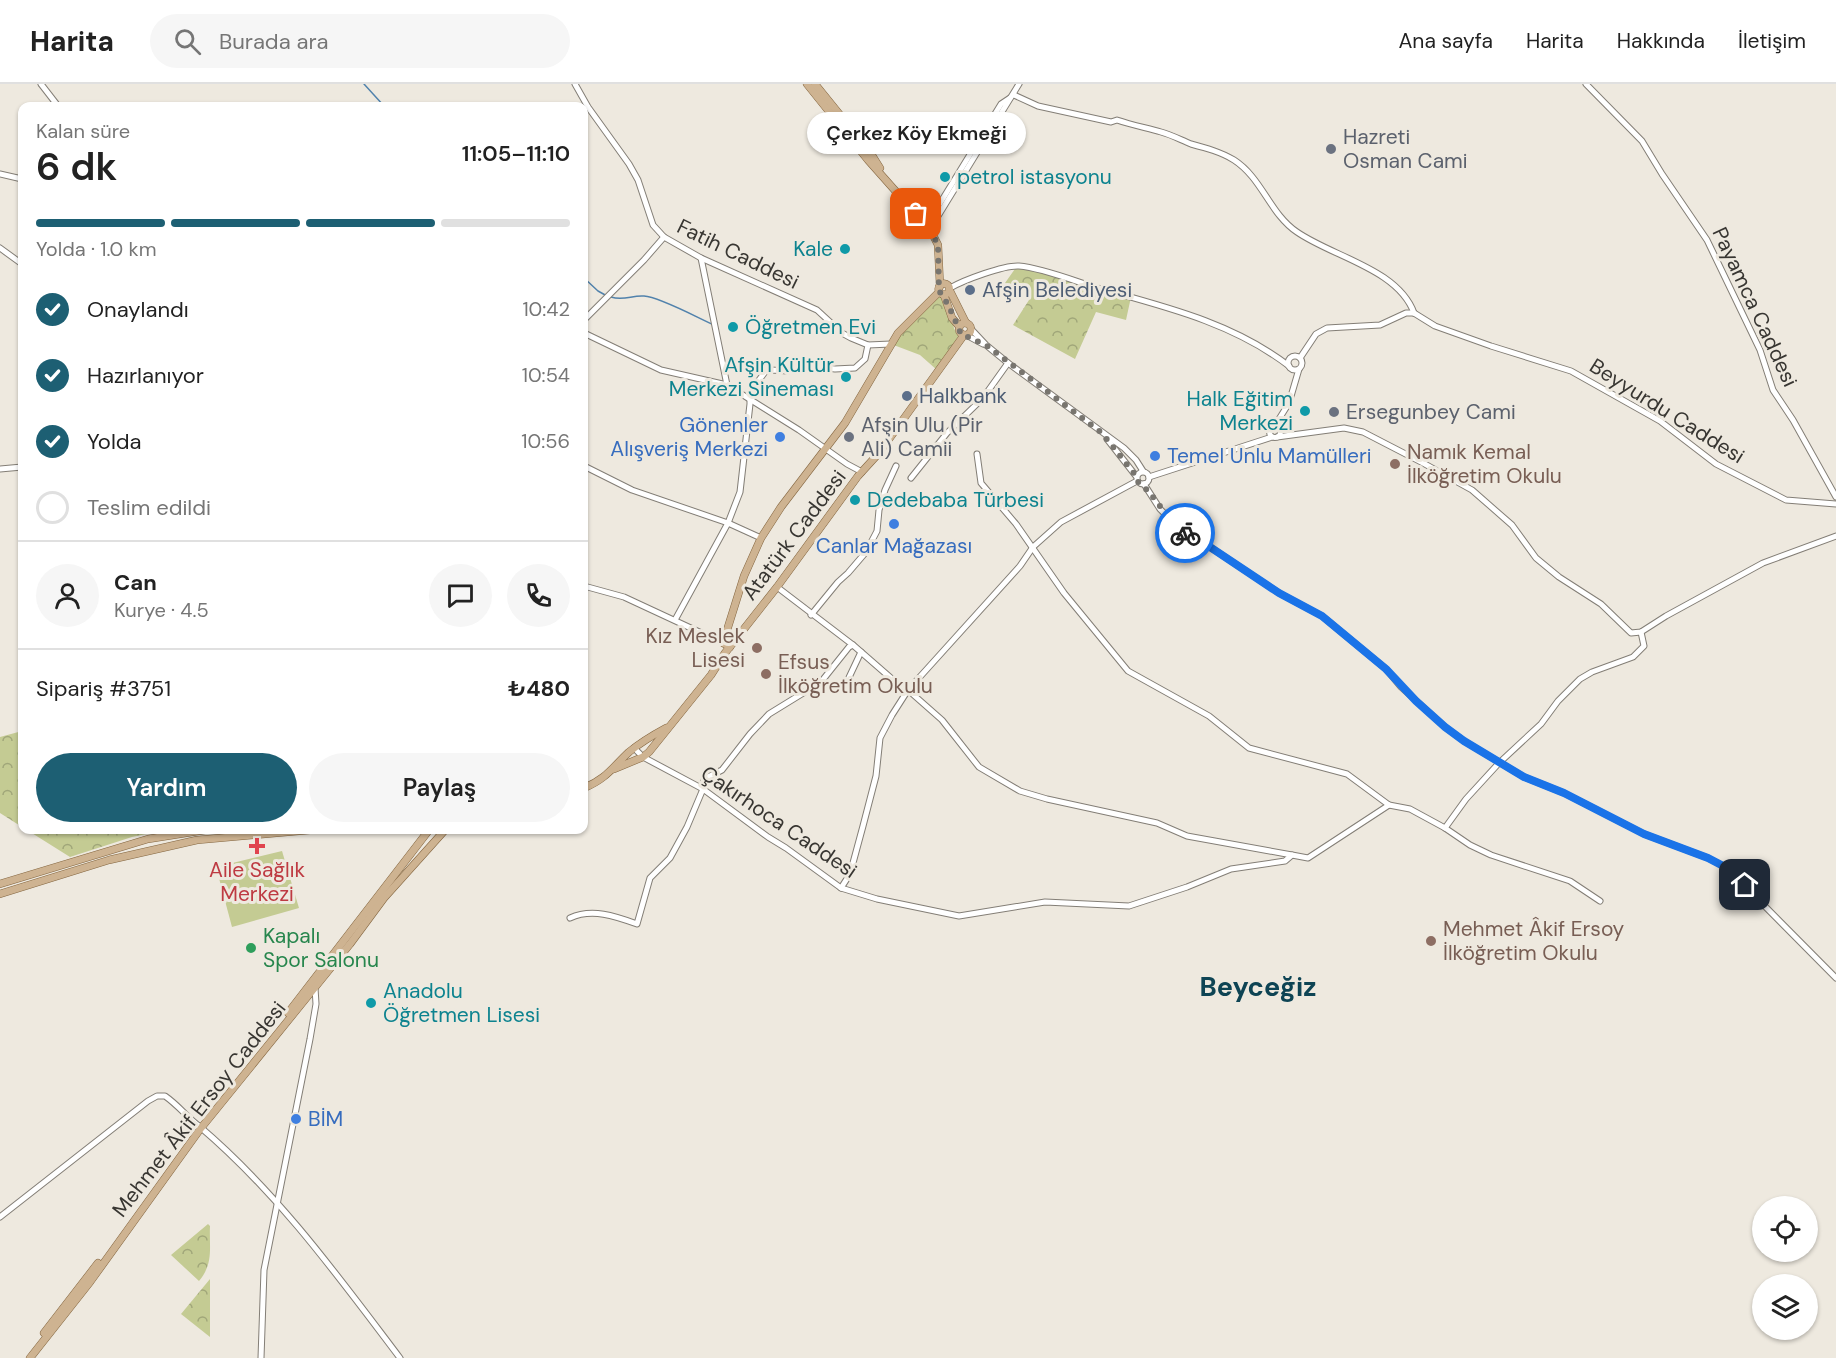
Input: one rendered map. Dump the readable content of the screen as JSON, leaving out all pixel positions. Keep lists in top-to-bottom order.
{
  "streets": {
    "main road": ["Atatürk Caddesi", "Mehmet Âkif Ersoy Caddesi"],
    "street": [
      "Fatih Caddesi",
      "Payamca Caddesi",
      "Beyyurdu Caddesi",
      "Çakırhoca Caddesi"
    ]
  },
  "crossings": [
    ["Atatürk Caddesi", "Çakırhoca Caddesi"]
  ],
  "districts": ["Beyceğiz"],
  "places": {
    "other": [
      "Hazreti Osman Cami",
      "petrol istasyonu",
      "Çerkez Köy Ekmeği",
      "Kale",
      "Afşin Belediyesi",
      "Öğretmen Evi",
      "Afşin Kültür Merkezi Sineması",
      "Halkbank",
      "Halk Eğitim Merkezi",
      "Ersegunbey Cami",
      "Gönenler Alışveriş Merkezi",
      "Afşin Ulu (Pir Ali) Camii",
      "Temel Unlu Mamülleri",
      "Namık Kemal İlköğretim Okulu",
      "Dedebaba Türbesi",
      "Canlar Mağazası",
      "Kız Meslek Lisesi",
      "Efsus İlköğretim Okulu",
      "Mehmet Âkif Ersoy İlköğretim Okulu",
      "Kapalı Spor Salonu",
      "Anadolu Öğretmen Lisesi",
      "BİM"
    ],
    "health": ["Aile Sağlık Merkezi"]
  },
  "page": {
    "header": "Harita",
    "search": "Burada ara",
    "nav": [
      "Ana sayfa",
      "Harita",
      "Hakkında",
      "İletişim"
    ],
    "heading": ["6 dk", "Kalan süre", "11:05–11:10"],
    "panel": [
      "Can",
      "Kurye · 4.5",
      "Sipariş #3751",
      "₺480"
    ],
    "bubble": "Çerkez Köy Ekmeği",
    "bar": "Yolda · 1.0 km",
    "list": [
      ["Onaylandı", "10:42"],
      ["Hazırlanıyor", "10:54"],
      ["Yolda", "10:56"],
      "Teslim edildi"
    ],
    "buttons": ["Yardım", "Paylaş"]
  }
}
